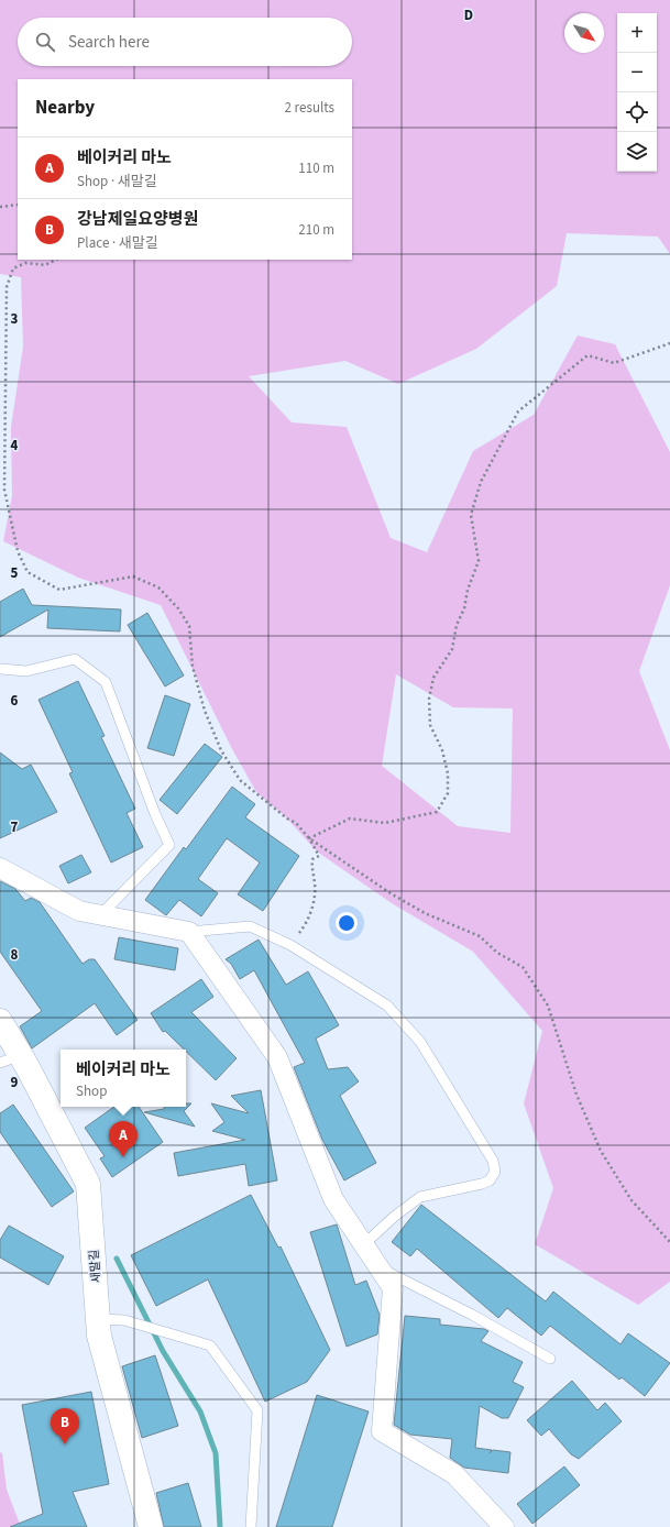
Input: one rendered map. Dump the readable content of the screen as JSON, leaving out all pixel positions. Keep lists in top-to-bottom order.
{
  "streets": {
    "street": ["새말길"]
  },
  "north": "bottom right",
  "page": {
    "map_buttons": ["+", "−"],
    "search": "Search here",
    "heading": ["Nearby", "2 results"],
    "list": [
      {
        "mark": "A",
        "name": "베이커리 마노",
        "note": "Shop · 새말길",
        "value": "110 m"
      },
      {
        "mark": "B",
        "name": "강남제일요양병원",
        "note": "Place · 새말길",
        "value": "210 m"
      }
    ],
    "popup": ["베이커리 마노", "Shop"],
    "pins": ["A", "B"]
  },
  "grid": {
    "columns": ["D"],
    "rows": [
      "3",
      "4",
      "5",
      "6",
      "7",
      "8",
      "9"
    ]
  }
}
